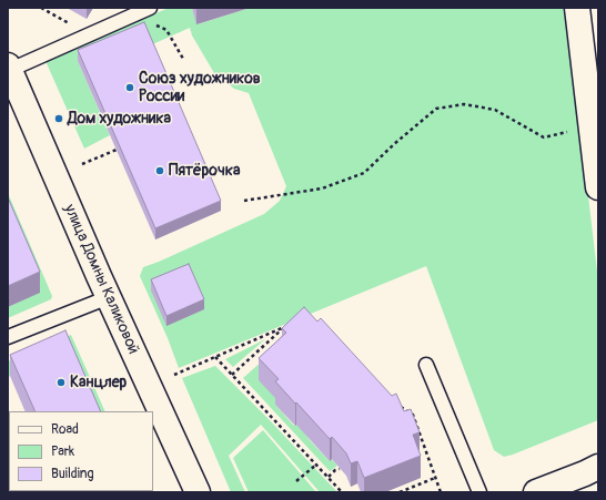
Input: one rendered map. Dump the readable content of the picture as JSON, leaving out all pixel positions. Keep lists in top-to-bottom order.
{
  "streets": {
    "street": ["улица Домны Каликовой"]
  },
  "places": [
    "Союз художников России",
    "Дом художника",
    "Пятёрочка",
    "Канцлер"
  ],
  "legend": ["Road", "Park", "Building"]
}
